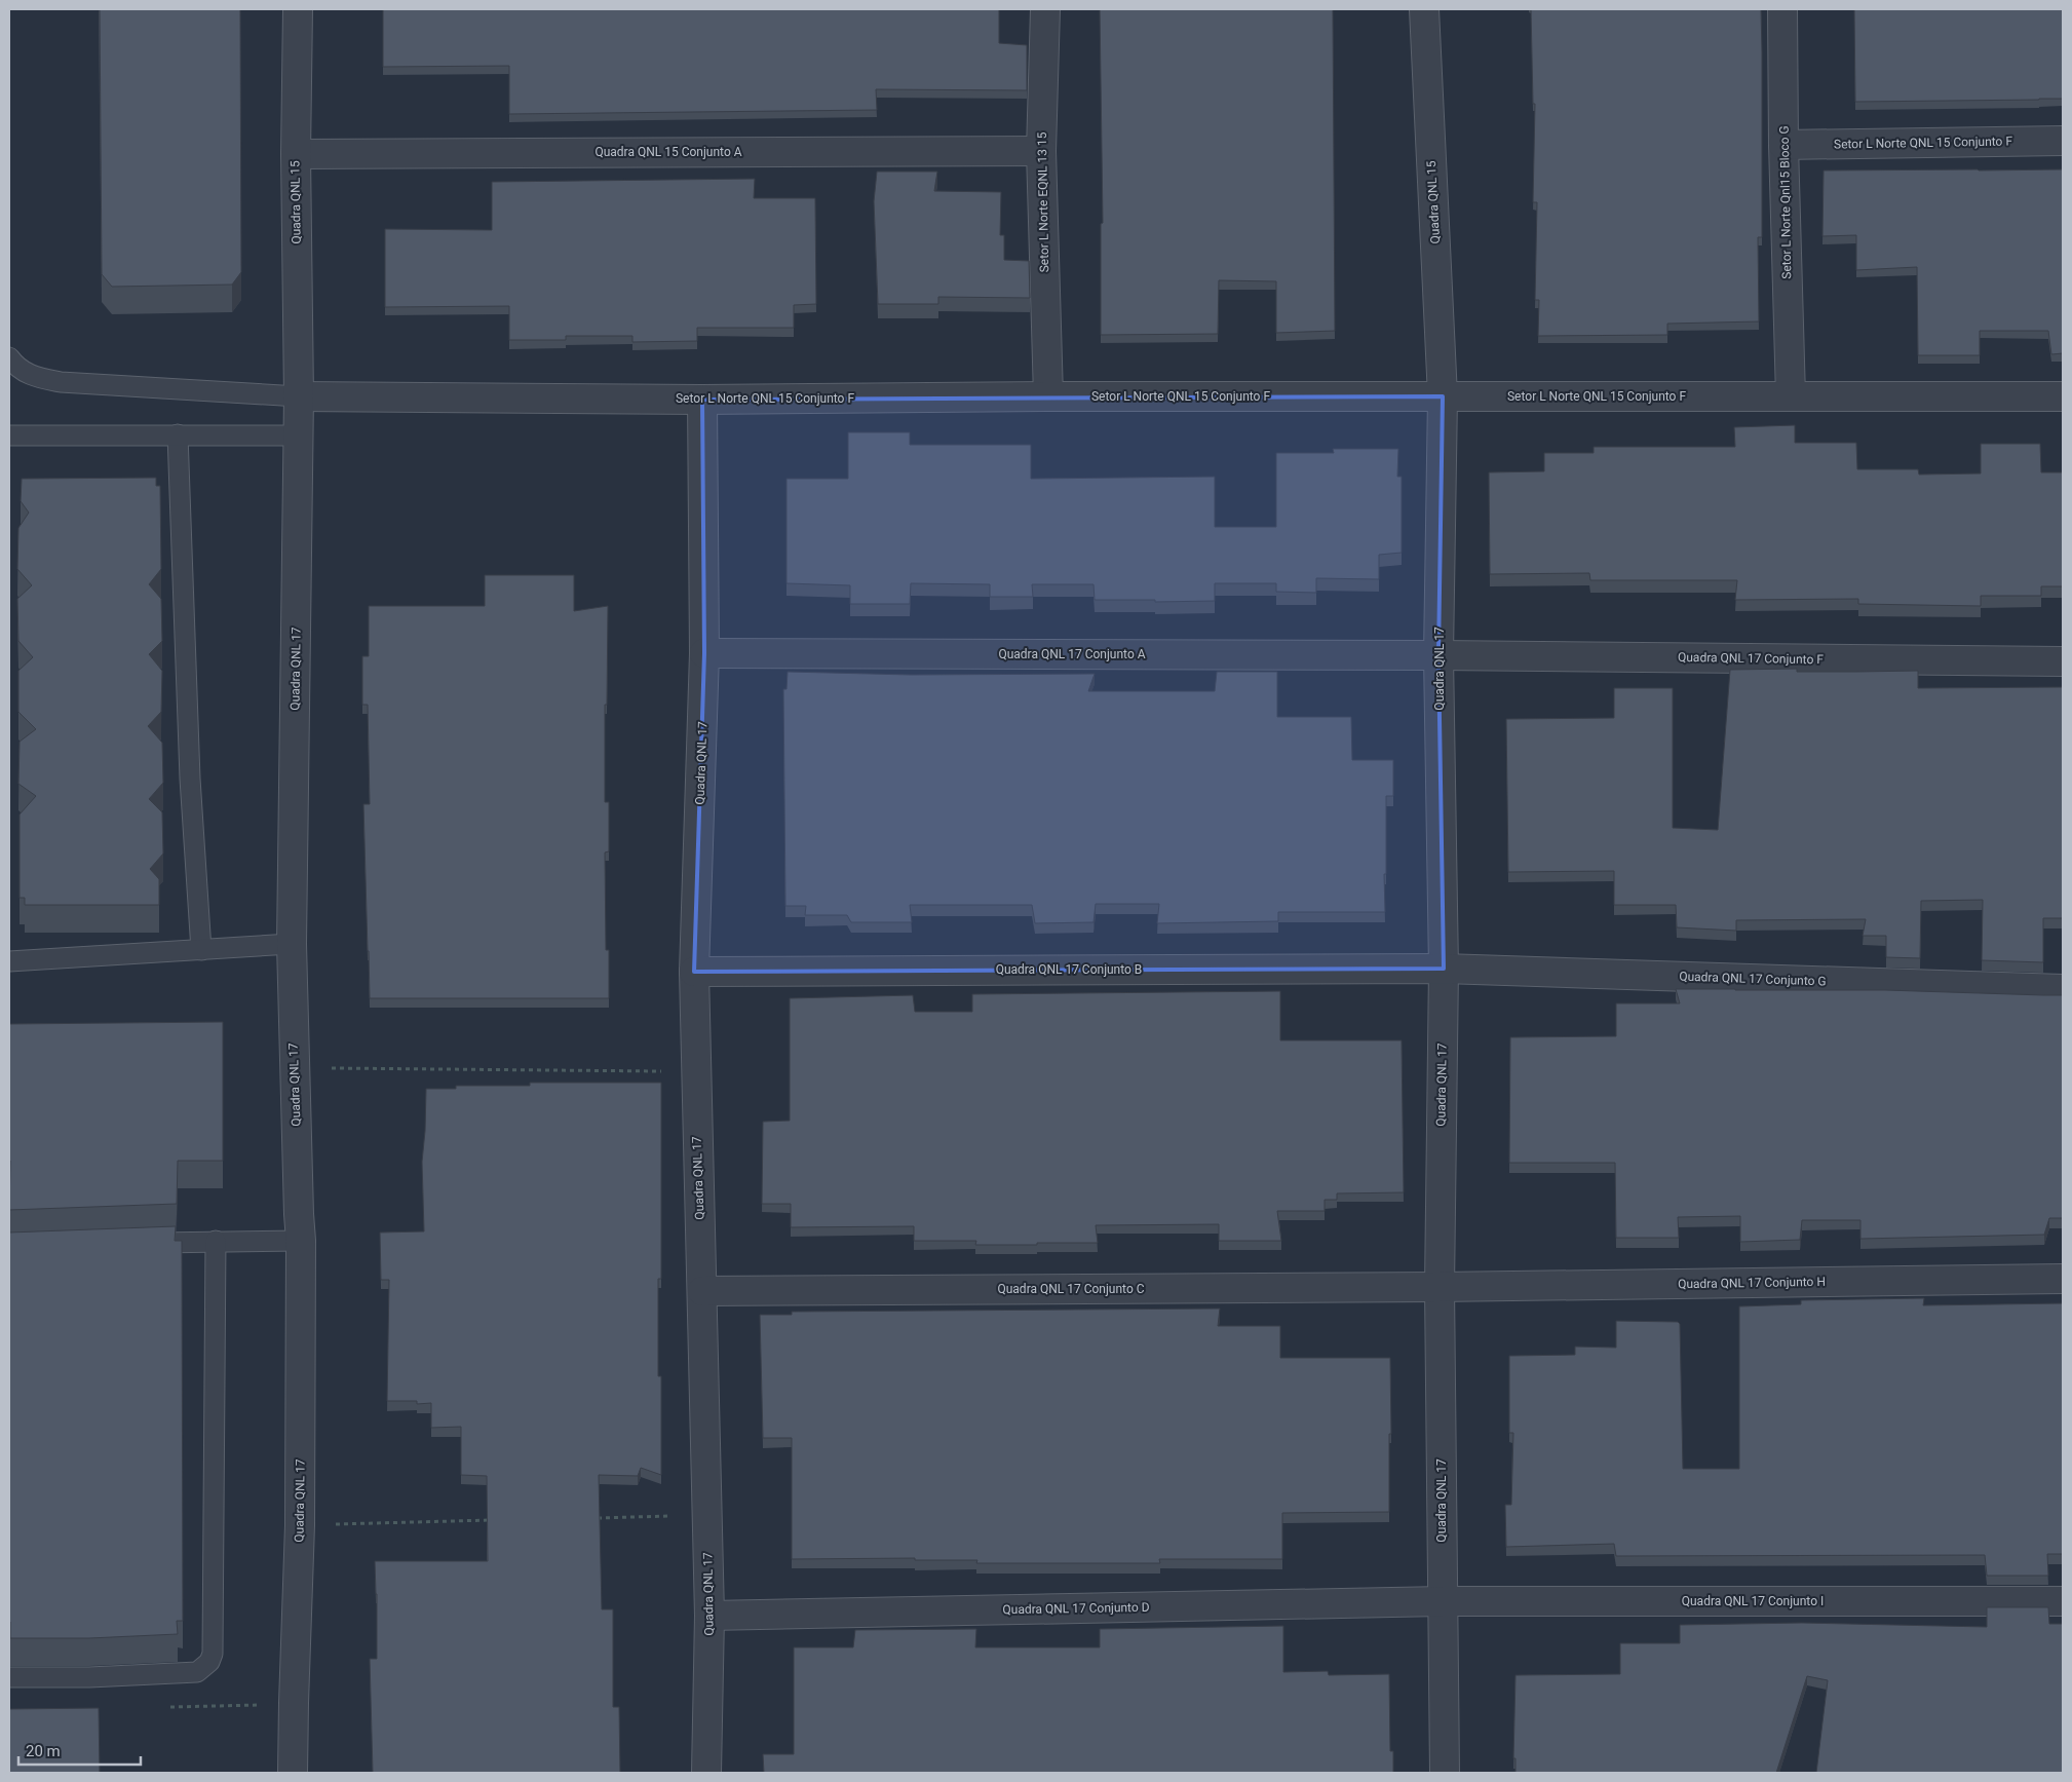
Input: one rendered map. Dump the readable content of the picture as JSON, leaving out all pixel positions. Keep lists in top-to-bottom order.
{
  "streets": {
    "street": [
      "Setor L Norte QNL 15 Conjunto F",
      "Quadra QNL 15 Conjunto A",
      "Quadra QNL 15",
      "Setor L Norte EQNL 13 15",
      "Setor L Norte Qnl15 Bloco G",
      "Quadra QNL 17 Conjunto A",
      "Quadra QNL 17 Conjunto F",
      "Quadra QNL 17",
      "Quadra QNL 17 Conjunto B",
      "Quadra QNL 17 Conjunto G",
      "Quadra QNL 17 Conjunto H",
      "Quadra QNL 17 Conjunto C",
      "Quadra QNL 17 Conjunto I",
      "Quadra QNL 17 Conjunto D"
    ]
  },
  "crossings": [
    ["Setor L Norte QNL 15 Conjunto F", "Quadra QNL 15"],
    ["Setor L Norte QNL 15 Conjunto F", "Setor L Norte EQNL 13 15"],
    ["Setor L Norte QNL 15 Conjunto F", "Setor L Norte Qnl15 Bloco G"],
    ["Setor L Norte QNL 15 Conjunto F", "Quadra QNL 17"],
    ["Quadra QNL 15 Conjunto A", "Quadra QNL 15"],
    ["Quadra QNL 15 Conjunto A", "Setor L Norte EQNL 13 15"],
    ["Quadra QNL 15", "Quadra QNL 17"],
    ["Quadra QNL 17 Conjunto A", "Quadra QNL 17 Conjunto F"],
    ["Quadra QNL 17 Conjunto A", "Quadra QNL 17"],
    ["Quadra QNL 17 Conjunto F", "Quadra QNL 17"],
    ["Quadra QNL 17", "Quadra QNL 17 Conjunto B"],
    ["Quadra QNL 17", "Quadra QNL 17 Conjunto G"],
    ["Quadra QNL 17", "Quadra QNL 17 Conjunto H"],
    ["Quadra QNL 17", "Quadra QNL 17 Conjunto C"],
    ["Quadra QNL 17", "Quadra QNL 17 Conjunto I"],
    ["Quadra QNL 17", "Quadra QNL 17 Conjunto D"],
    ["Quadra QNL 17 Conjunto B", "Quadra QNL 17 Conjunto G"],
    ["Quadra QNL 17 Conjunto H", "Quadra QNL 17 Conjunto C"],
    ["Quadra QNL 17 Conjunto I", "Quadra QNL 17 Conjunto D"]
  ],
  "scale_bar": "20 m"
}
